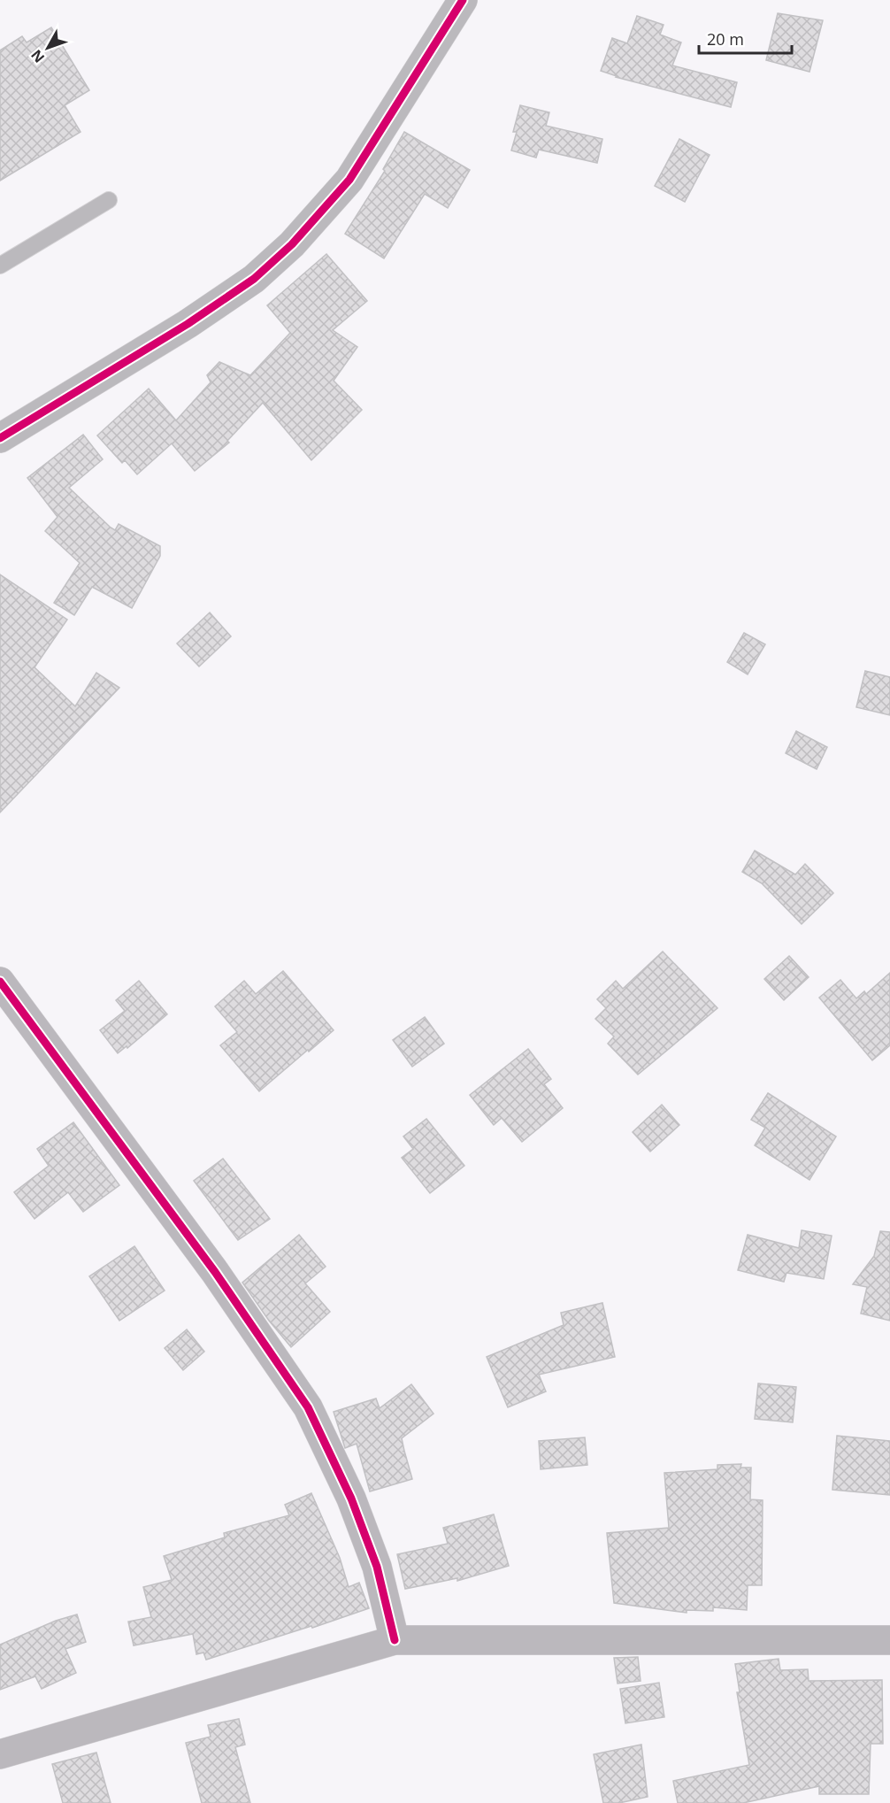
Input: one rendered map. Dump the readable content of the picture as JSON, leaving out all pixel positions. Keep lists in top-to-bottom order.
{
  "scale_bar": "20 m",
  "north": "bottom left"
}
